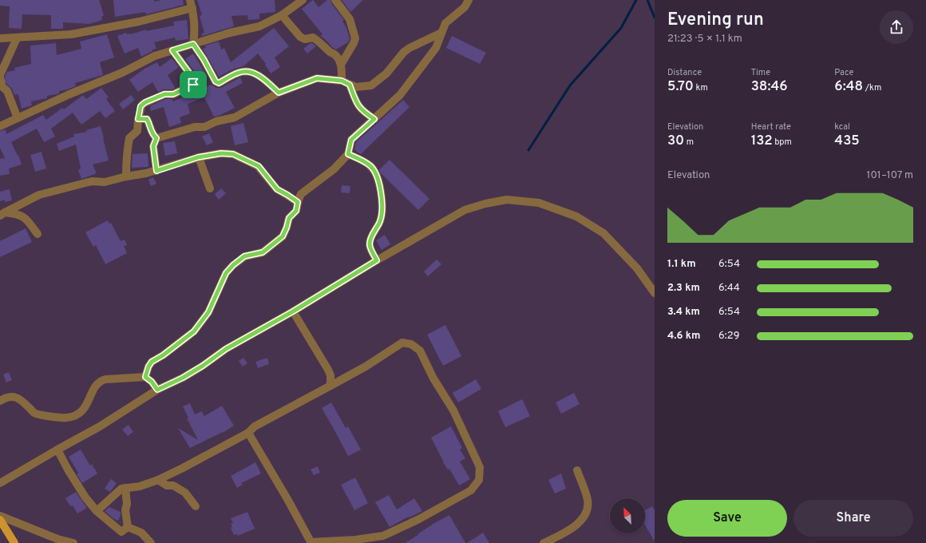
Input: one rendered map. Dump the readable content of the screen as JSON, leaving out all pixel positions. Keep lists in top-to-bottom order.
{
  "north": "top left",
  "page": {
    "heading": ["Evening run", "21:23 · 5 × 1.1 km"],
    "stats": [
      ["Distance", "5.70 km"],
      ["Time", "38:46"],
      ["Pace", "6:48 /km"],
      ["Elevation", "30 m"],
      ["Heart rate", "132 bpm"],
      ["kcal", "435"]
    ],
    "chart": ["Elevation", "101–107 m"],
    "list": [
      {
        "name": "1.1 km",
        "note": "6:54"
      },
      {
        "name": "2.3 km",
        "note": "6:44"
      },
      {
        "name": "3.4 km",
        "note": "6:54"
      },
      {
        "name": "4.6 km",
        "note": "6:29"
      }
    ],
    "buttons": ["Save", "Share"]
  }
}
